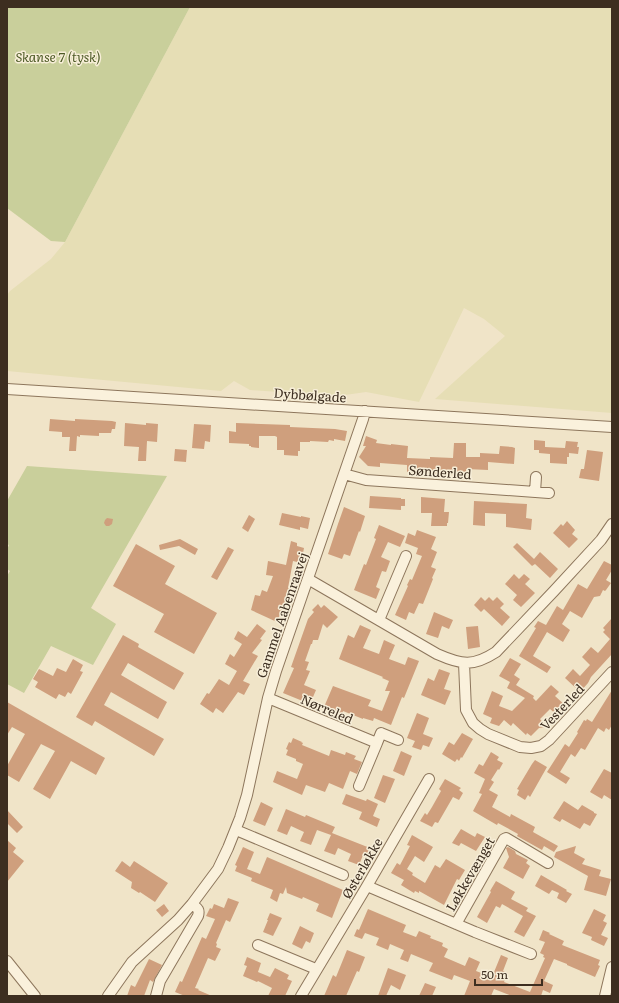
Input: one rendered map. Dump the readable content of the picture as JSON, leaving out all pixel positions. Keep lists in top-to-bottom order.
{
  "streets": {
    "street": [
      "Dybbølgade",
      "Sønderled",
      "Gammel Aabenraavej",
      "Vesterled",
      "Nørreled",
      "Østerløkke",
      "Løkkevænget"
    ]
  },
  "crossings": [
    ["Dybbølgade", "Gammel Aabenraavej"],
    ["Sønderled", "Gammel Aabenraavej"],
    ["Gammel Aabenraavej", "Nørreled"],
    ["Østerløkke", "Løkkevænget"]
  ],
  "parks": ["Skanse 7 (tysk)"],
  "scale_bar": "50 m"
}
